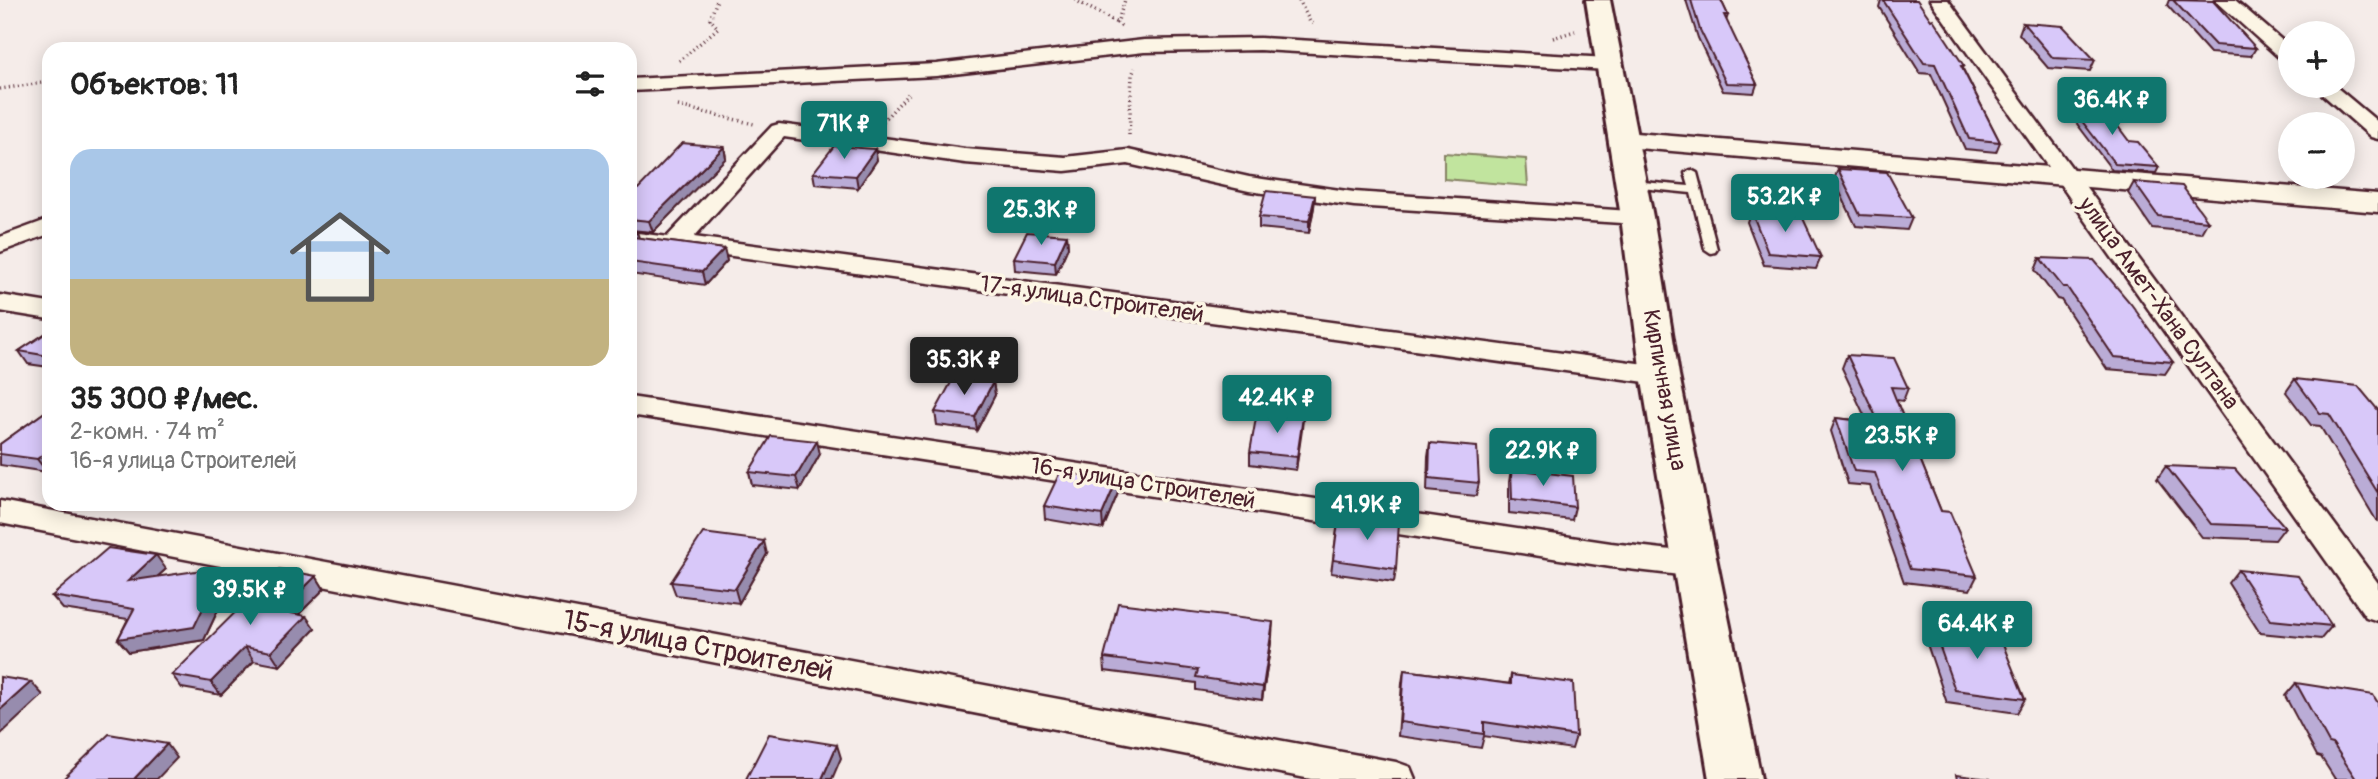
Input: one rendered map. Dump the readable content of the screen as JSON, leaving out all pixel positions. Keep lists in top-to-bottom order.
{
  "streets": {
    "main road": ["Кирпичная улица"],
    "street": [
      "17-я улица Строителей",
      "улица Амет-Хана Султана",
      "16-я улица Строителей",
      "15-я улица Строителей"
    ]
  },
  "crossings": [
    ["17-я улица Строителей", "Кирпичная улица"],
    ["Кирпичная улица", "16-я улица Строителей"]
  ],
  "page": {
    "map_buttons": ["+", "−"],
    "heading": "Объектов: 11",
    "price": [
      "36.4K ₽",
      "71K ₽",
      "53.2K ₽",
      "25.3K ₽",
      "35.3K ₽",
      "42.4K ₽",
      "23.5K ₽",
      "22.9K ₽",
      "41.9K ₽",
      "39.5K ₽",
      "64.4K ₽"
    ],
    "list": [
      {
        "name": "35 300 ₽/мес.",
        "note": "2-комн. · 74 m² · 16-я улица Строителей"
      }
    ]
  }
}
